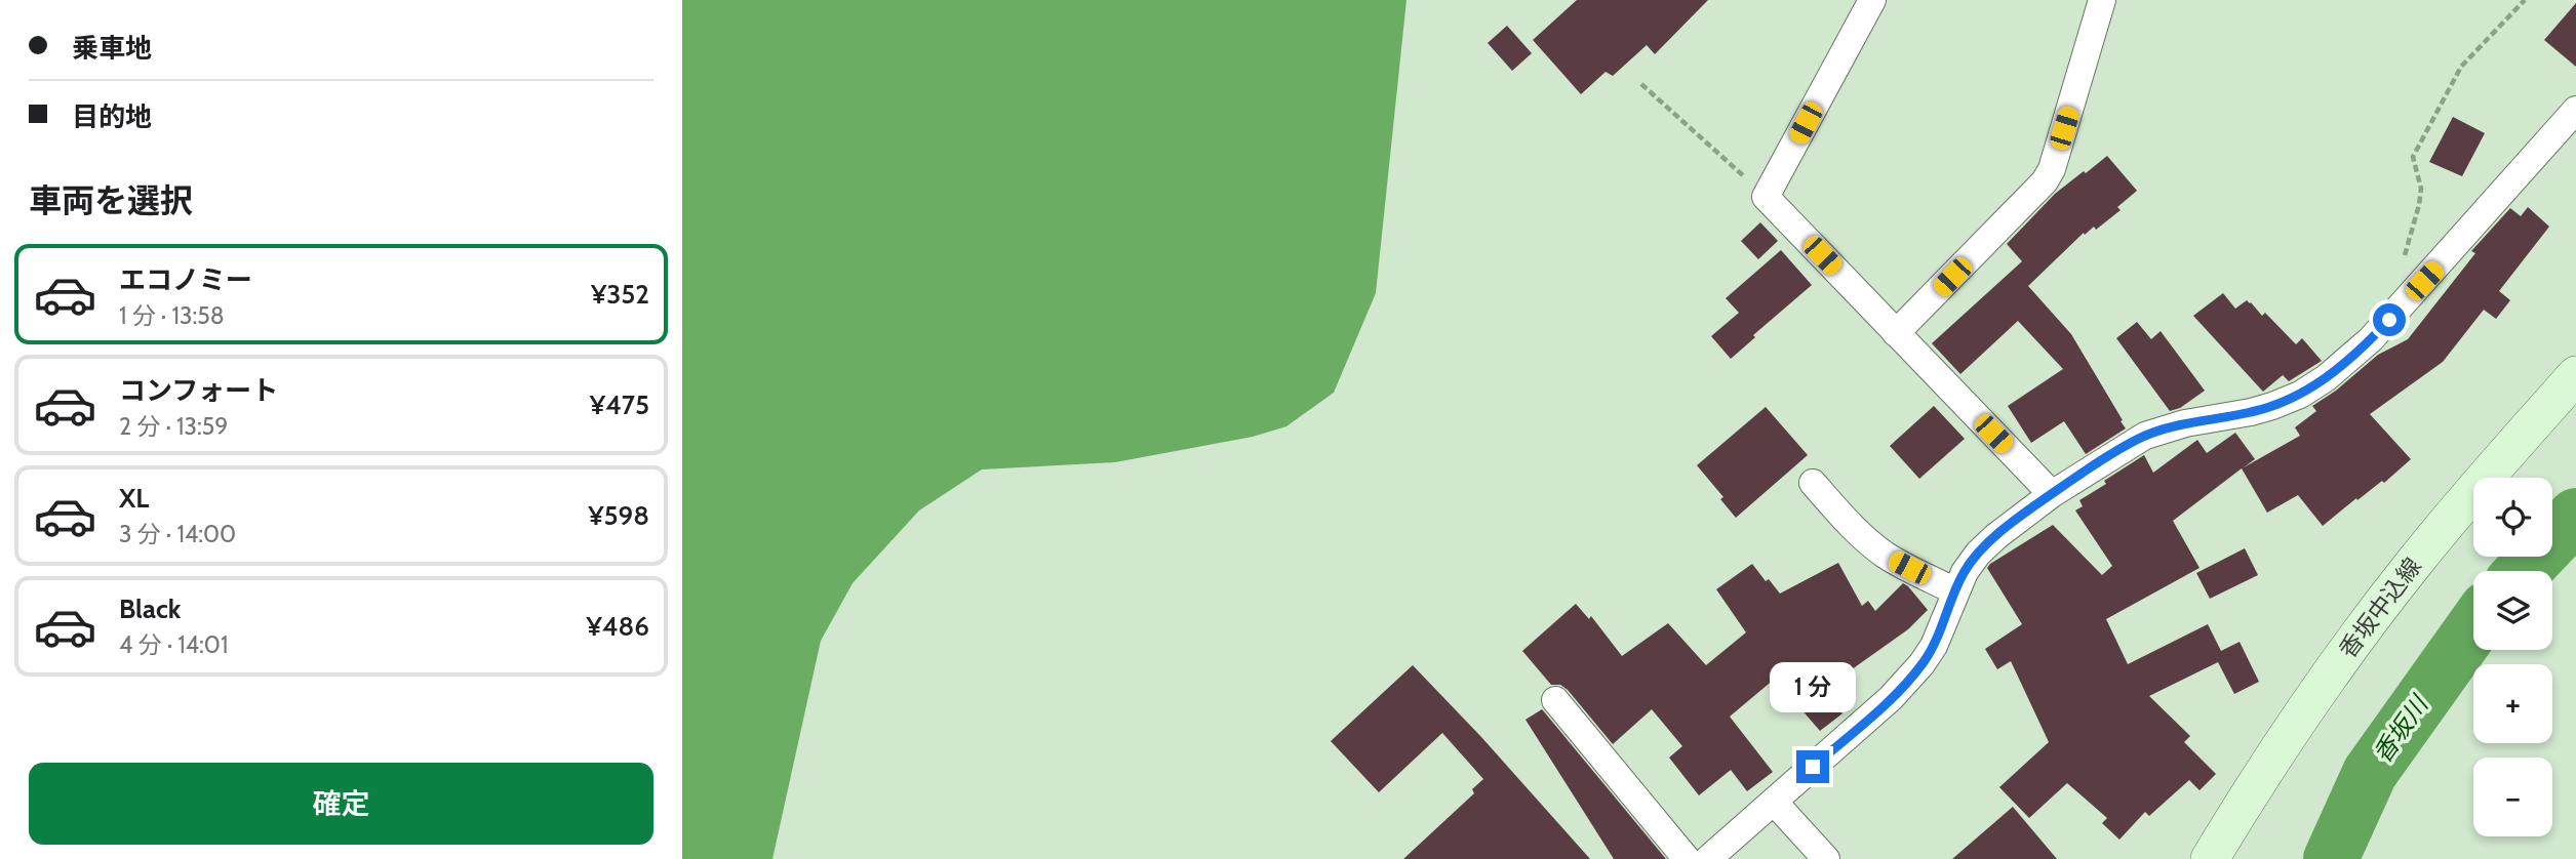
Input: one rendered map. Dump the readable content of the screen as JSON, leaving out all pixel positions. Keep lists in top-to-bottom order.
{
  "streets": {
    "main road": ["香坂中込線"]
  },
  "water": ["香坂川"],
  "page": {
    "banner": ["乗車地", "目的地"],
    "heading": "車両を選択",
    "list": [
      {
        "name": "エコノミー",
        "note": "1 分 · 13:58",
        "value": "¥352"
      },
      {
        "name": "コンフォート",
        "note": "2 分 · 13:59",
        "value": "¥475"
      },
      {
        "name": "XL",
        "note": "3 分 · 14:00",
        "value": "¥598"
      },
      {
        "name": "Black",
        "note": "4 分 · 14:01",
        "value": "¥486"
      }
    ],
    "map_buttons": ["+", "−"],
    "bubble": "1 分",
    "buttons": "確定"
  }
}
